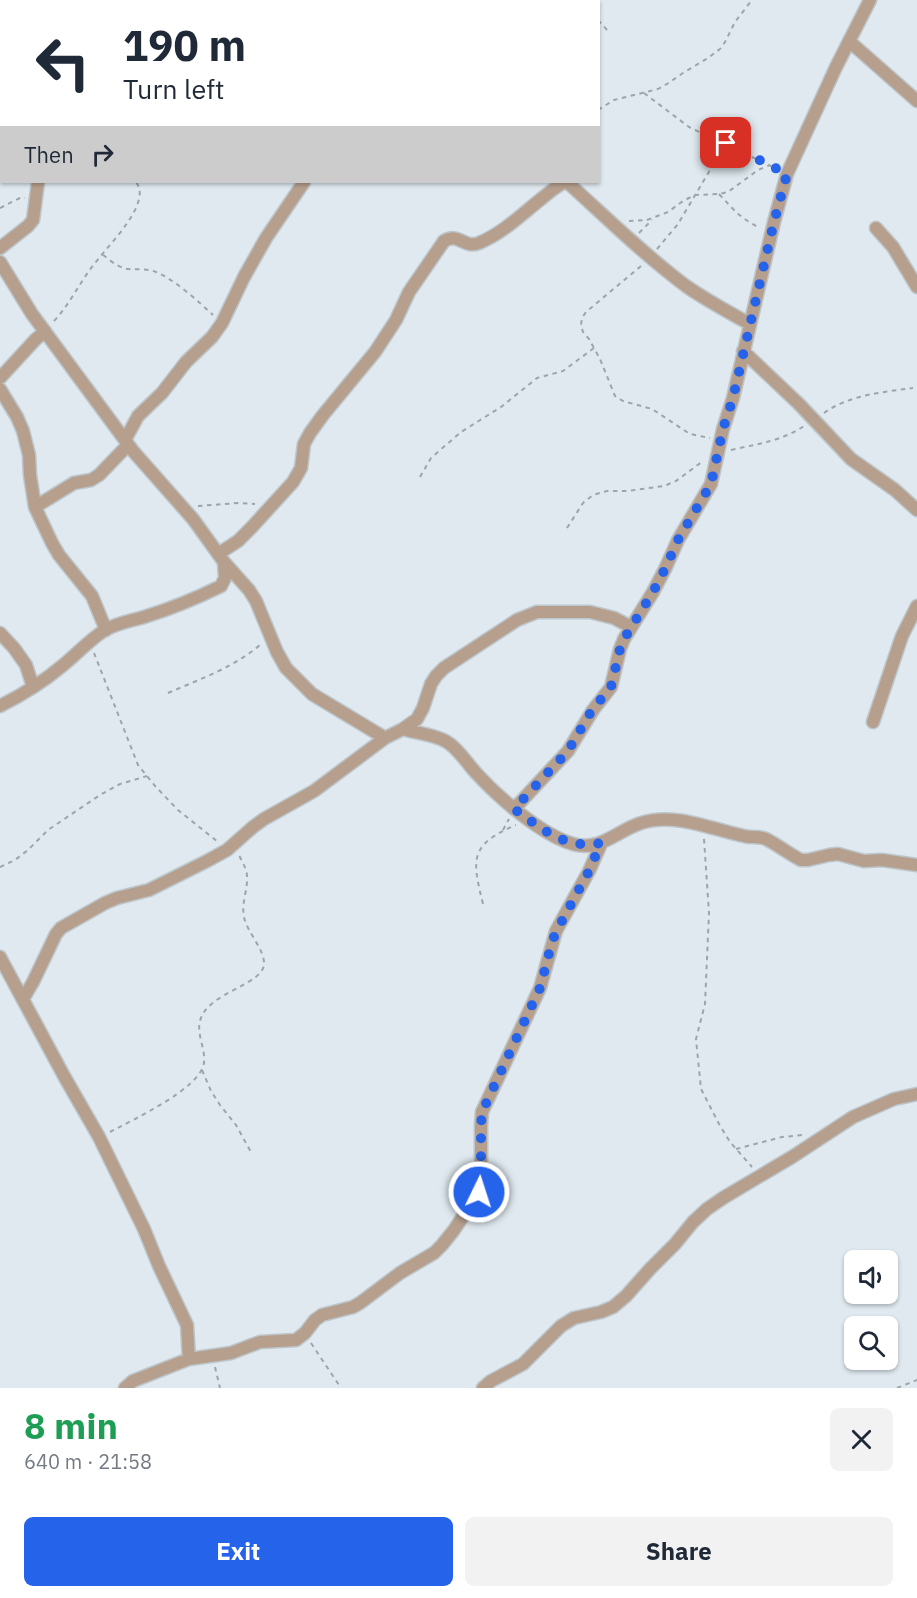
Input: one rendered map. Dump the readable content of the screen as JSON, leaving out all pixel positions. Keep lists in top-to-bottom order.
{
  "page": {
    "turn": ["190 m", "Turn left"],
    "then": "Then",
    "heading": ["8 min", "640 m · 21:58"],
    "buttons": ["Exit", "Share"]
  }
}
